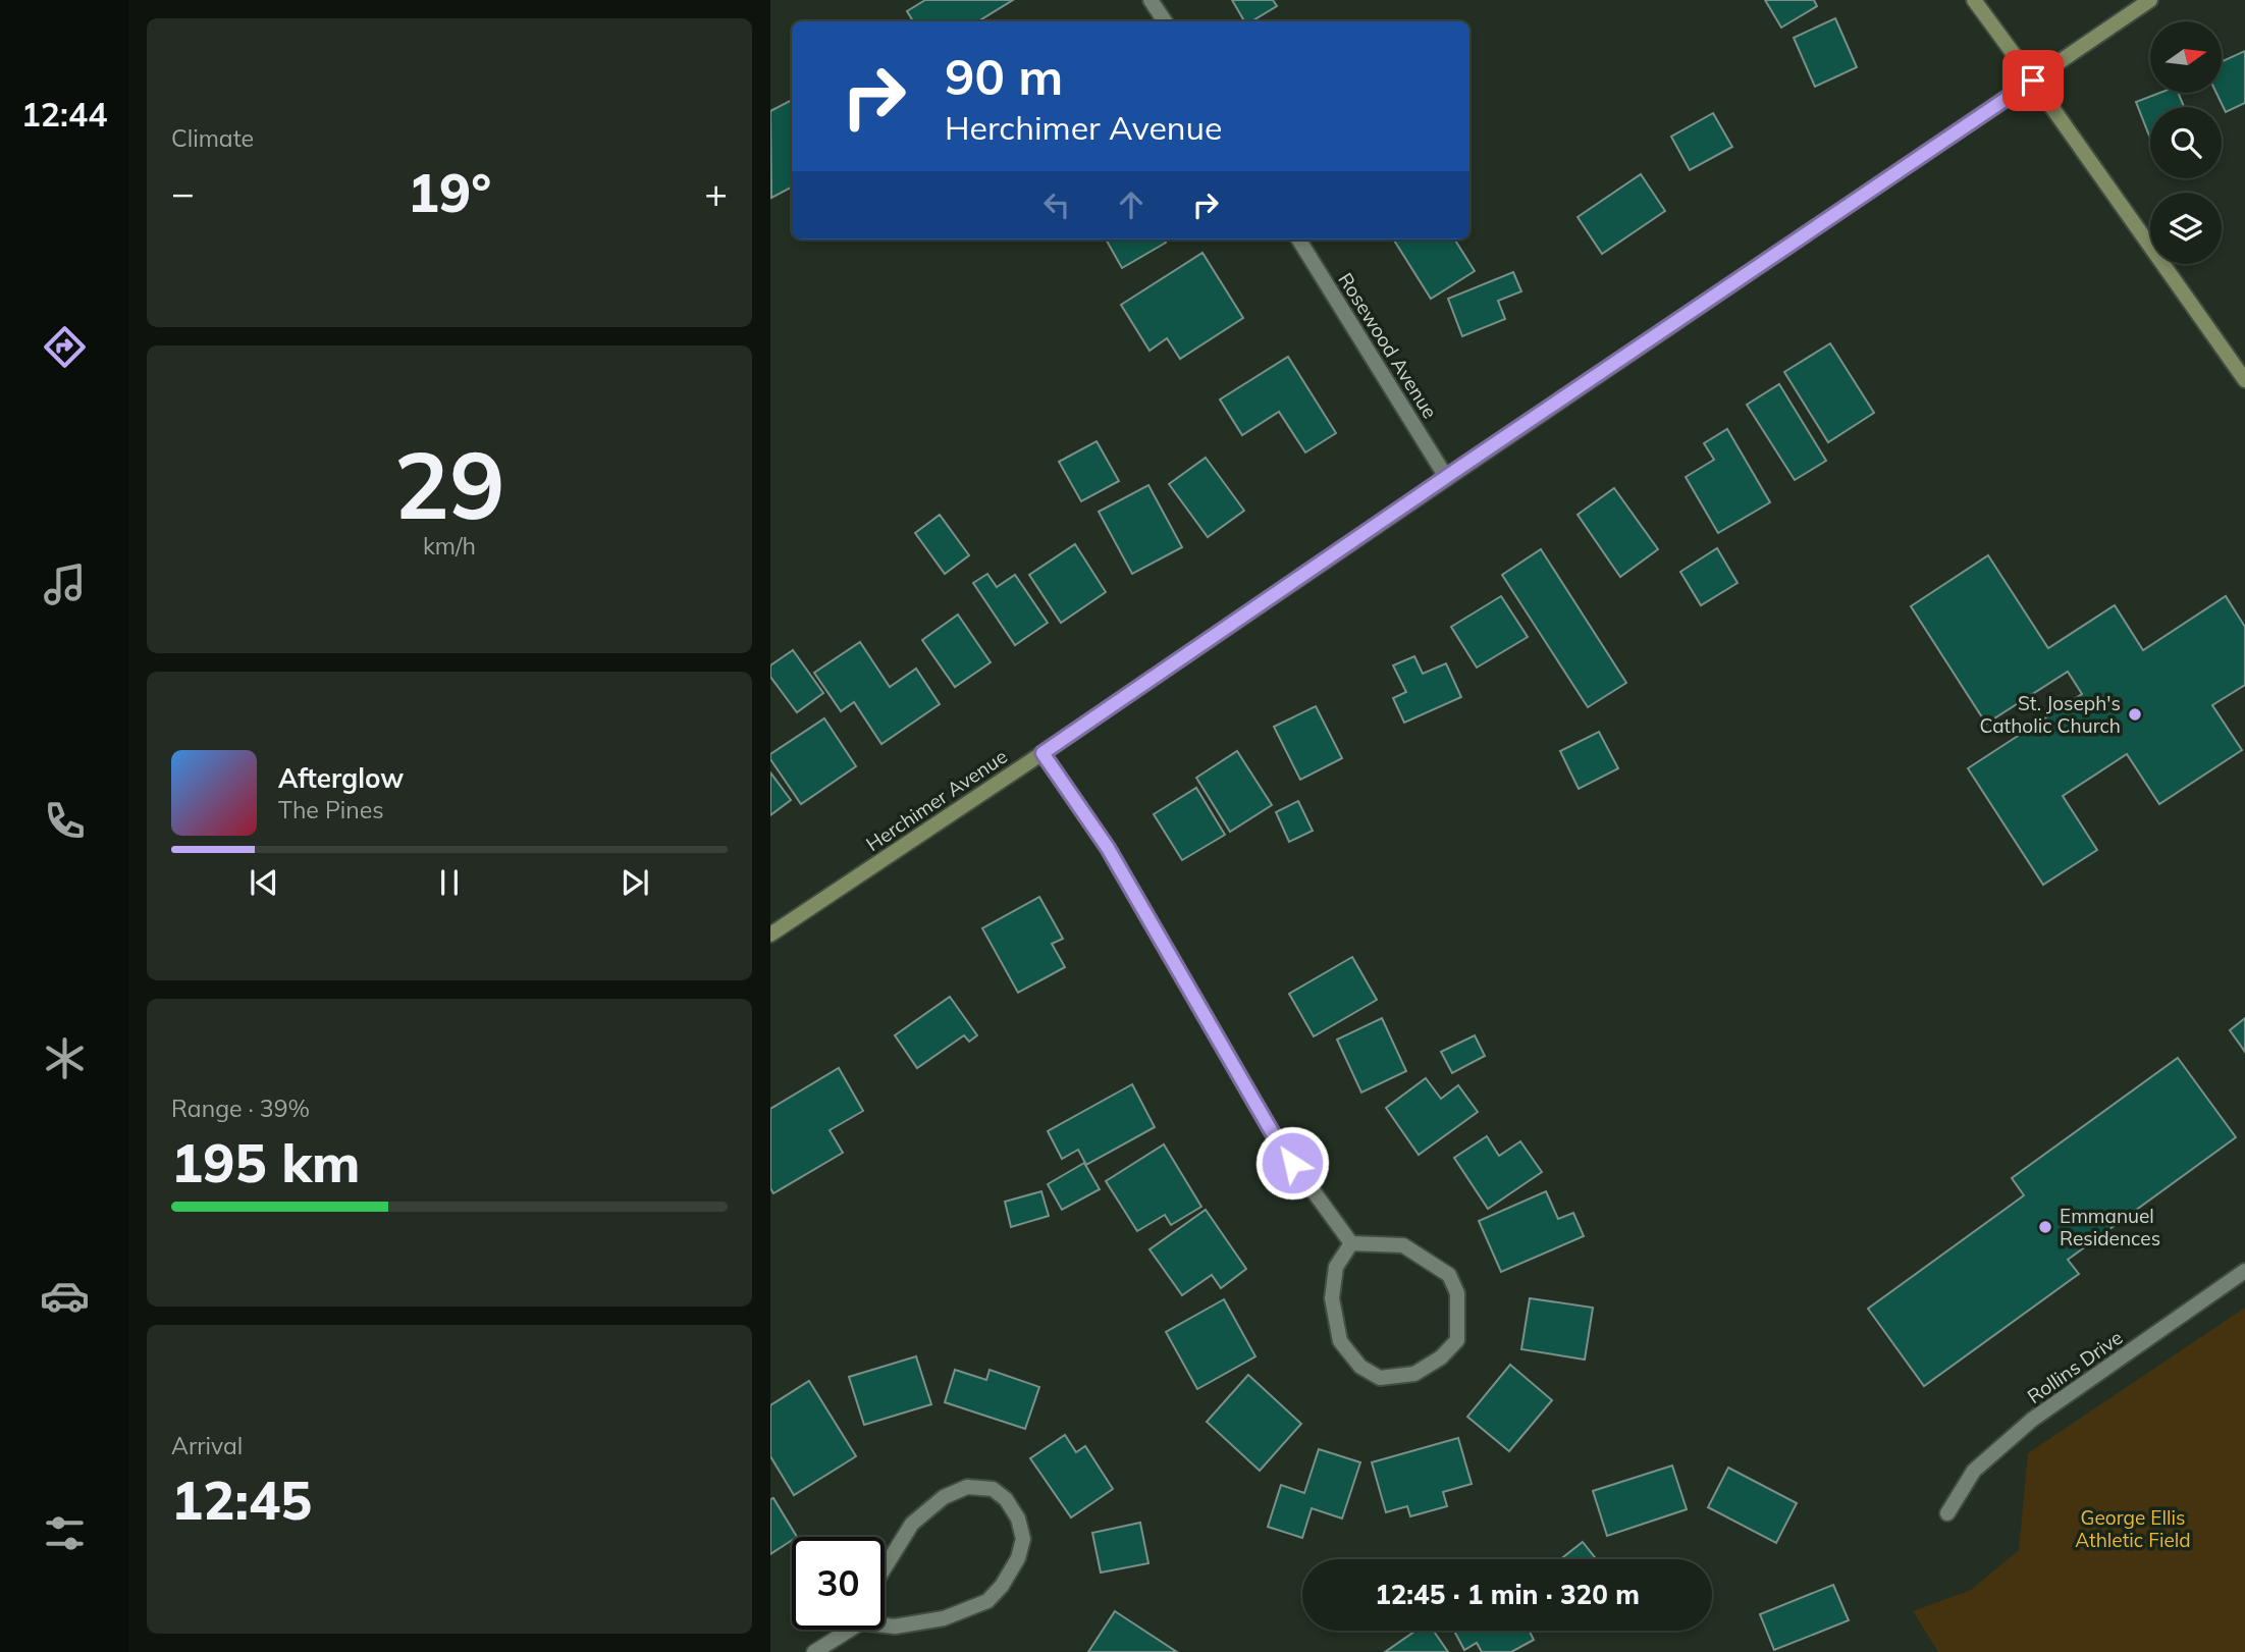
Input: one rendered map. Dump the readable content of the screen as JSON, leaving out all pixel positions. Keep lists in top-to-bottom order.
{
  "streets": {
    "street": ["Rosewood Avenue", "Herchimer Avenue", "Rollins Drive"]
  },
  "crossings": [
    ["Rosewood Avenue", "Herchimer Avenue"]
  ],
  "parks": ["George Ellis Athletic Field"],
  "places": ["St. Joseph's Catholic Church", "Emmanuel Residences"],
  "north": "right",
  "page": {
    "tabs": "12:44",
    "tile": [
      "Climate",
      ["29", "km/h"],
      ["Range · 39%", "195 km"],
      ["Arrival", "12:45"]
    ],
    "turn": ["90 m", "Herchimer Avenue"],
    "heat": ["−", "19°", "+"],
    "song": ["Afterglow", "The Pines"],
    "limit": "30",
    "trip": "12:45 · 1 min · 320 m"
  }
}
